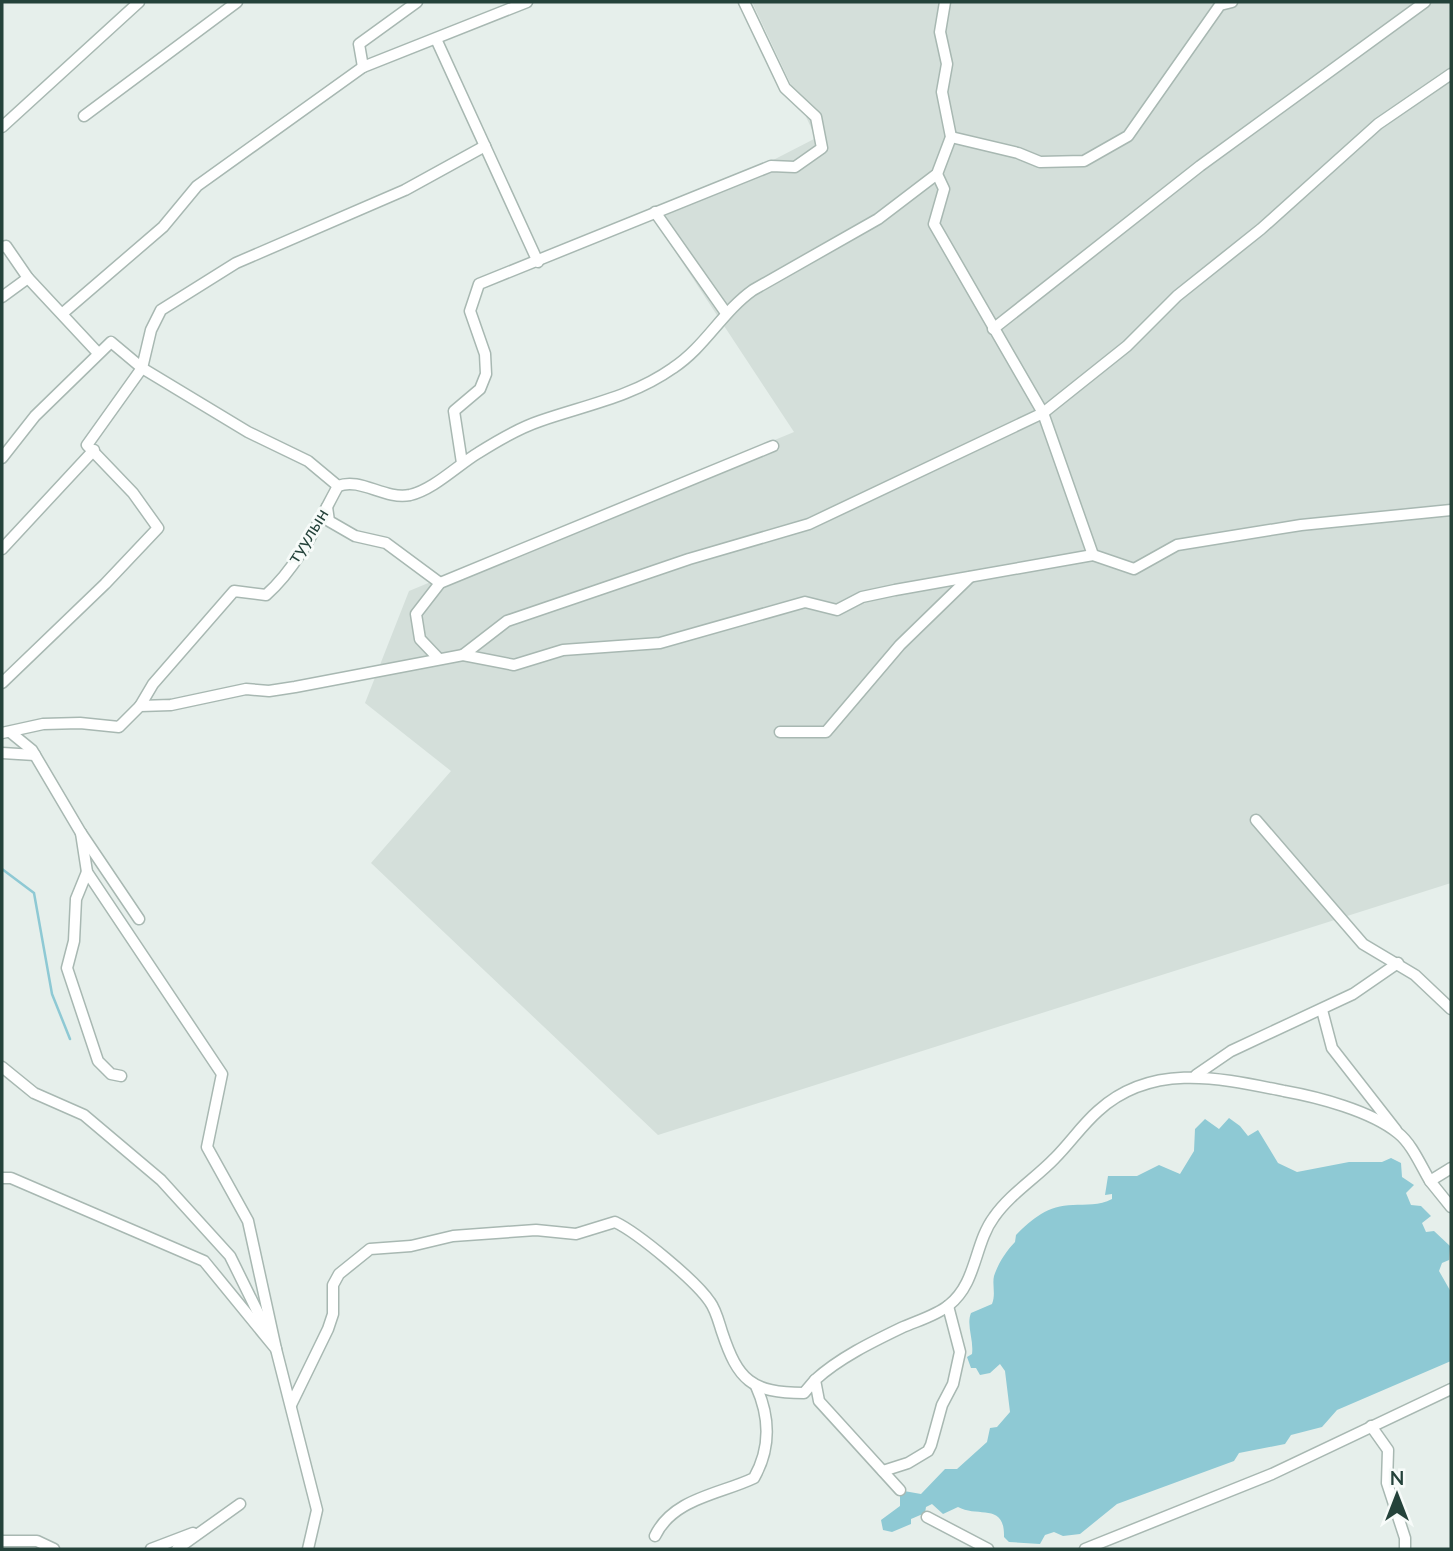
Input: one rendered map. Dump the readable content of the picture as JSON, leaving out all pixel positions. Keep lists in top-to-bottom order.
{
  "streets": {
    "street": ["туулын"]
  },
  "north": "top"
}
